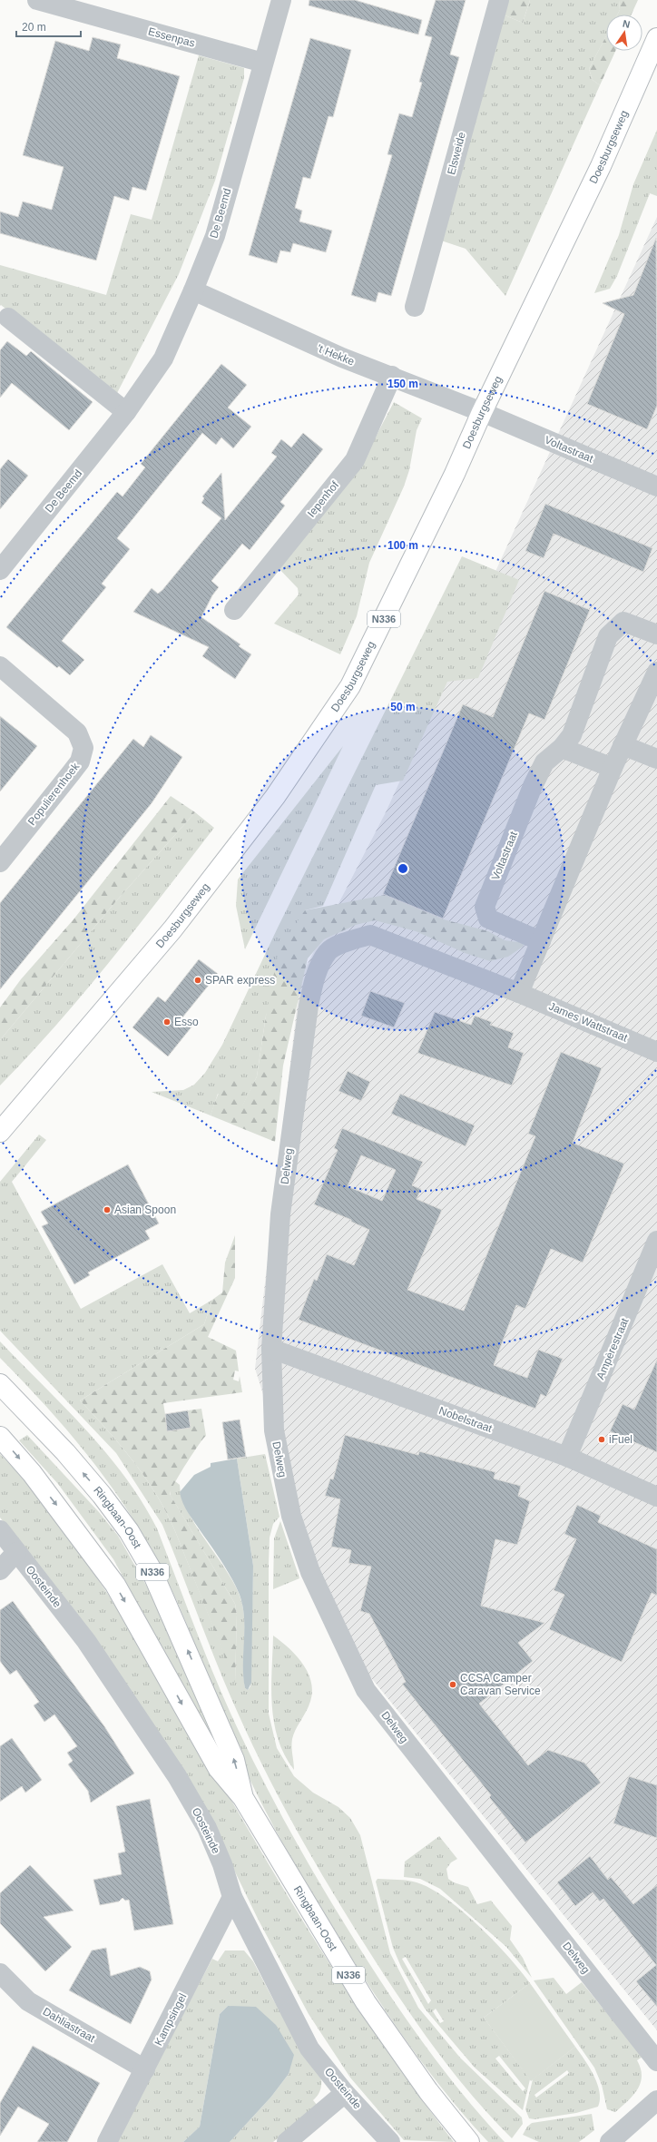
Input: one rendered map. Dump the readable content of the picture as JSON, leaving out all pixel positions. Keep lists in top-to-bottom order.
{
  "streets": {
    "main road": ["Doesburgseweg", "N336", "Ringbaan-Oost"],
    "street": [
      "Essenpas",
      "Elsweide",
      "De Beemd",
      "'t Hekke",
      "Voltastraat",
      "Iepenhof",
      "Populierenhoek",
      "James Wattstraat",
      "Delweg",
      "Ampèrestraat",
      "Nobelstraat",
      "Oosteinde",
      "Kampsingel",
      "Dahliastraat"
    ]
  },
  "crossings": [
    ["Essenpas", "De Beemd"],
    ["Doesburgseweg", "'t Hekke"],
    ["Doesburgseweg", "Voltastraat"],
    ["De Beemd", "'t Hekke"],
    ["'t Hekke", "Voltastraat"],
    ["'t Hekke", "Iepenhof"],
    ["James Wattstraat", "Delweg"],
    ["Delweg", "Nobelstraat"],
    ["Ampèrestraat", "Nobelstraat"],
    ["Oosteinde", "Kampsingel"],
    ["Kampsingel", "Dahliastraat"]
  ],
  "places": [
    "SPAR express",
    "Esso",
    "Asian Spoon",
    "iFuel",
    "CCSA Camper Caravan Service"
  ],
  "scale_bar": "20 m",
  "north": "top",
  "rings": ["150 m", "100 m", "50 m"]
}
